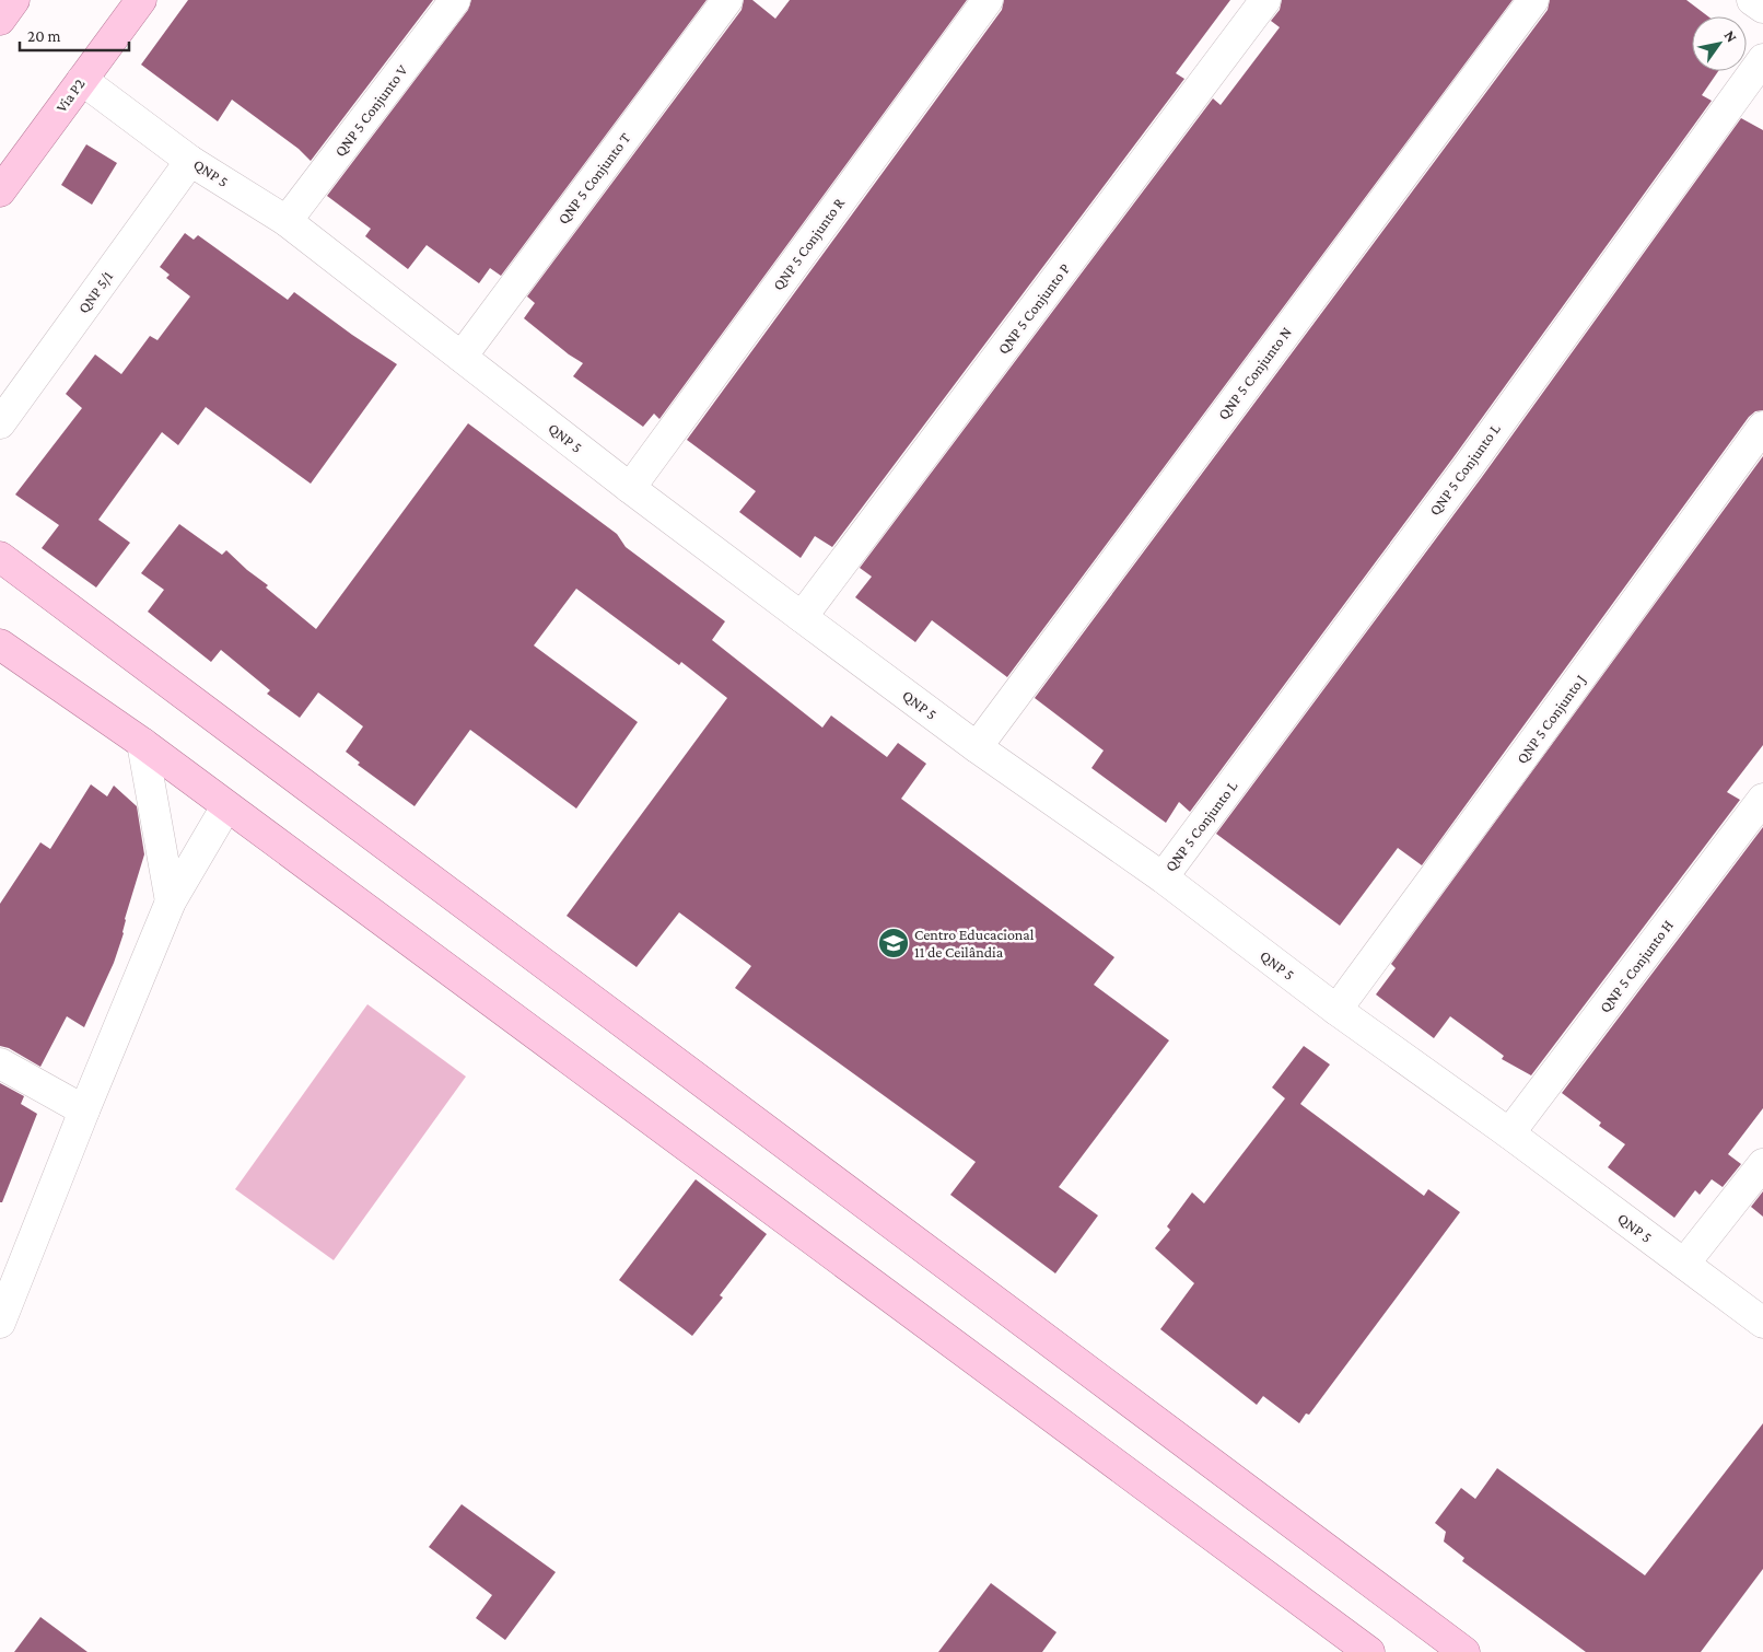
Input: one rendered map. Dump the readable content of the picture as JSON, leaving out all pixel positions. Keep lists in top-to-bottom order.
{
  "streets": {
    "main road": ["Via P2"],
    "street": [
      "QNP 5 Conjunto V",
      "QNP 5",
      "QNP 5 Conjunto T",
      "QNP 5 Conjunto R",
      "QNP 5/1",
      "QNP 5 Conjunto P",
      "QNP 5 Conjunto N",
      "QNP 5 Conjunto L",
      "QNP 5 Conjunto J",
      "QNP 5 Conjunto H"
    ]
  },
  "crossings": [
    ["Via P2", "QNP 5"],
    ["QNP 5 Conjunto V", "QNP 5"],
    ["QNP 5", "QNP 5 Conjunto T"],
    ["QNP 5", "QNP 5 Conjunto R"],
    ["QNP 5", "QNP 5/1"],
    ["QNP 5", "QNP 5 Conjunto P"],
    ["QNP 5", "QNP 5 Conjunto N"],
    ["QNP 5", "QNP 5 Conjunto L"],
    ["QNP 5", "QNP 5 Conjunto J"],
    ["QNP 5", "QNP 5 Conjunto H"]
  ],
  "places": {
    "school or university": ["Centro Educacional 11 de Ceilândia"]
  },
  "scale_bar": "20 m",
  "north": "top right"
}
